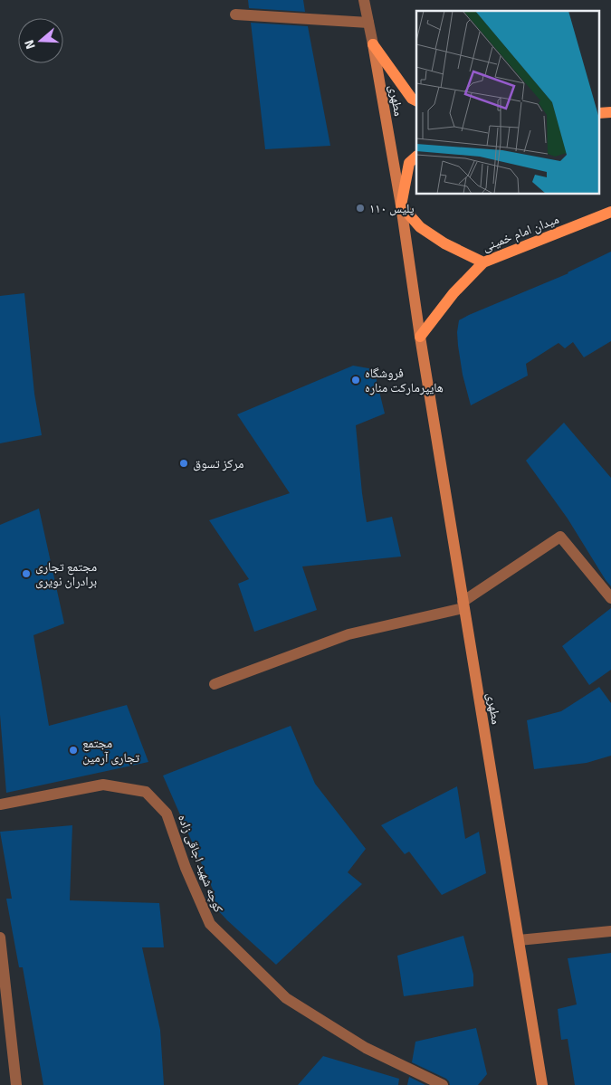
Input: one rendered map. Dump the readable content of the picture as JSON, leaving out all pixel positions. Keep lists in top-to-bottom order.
{
  "streets": {
    "main road": ["مطهری", "میدان امام خمینی"],
    "street": ["کوچه شهید اجاقی زاده"]
  },
  "crossings": [
    ["مطهری", "میدان امام خمینی"]
  ],
  "places": [
    "پلیس ۱۱۰",
    "فروشگاه هایپرمارکت مناره",
    "مرکز تسوق",
    "مجتمع تجاری برادران نویری",
    "مجتمع تجاری آرمین"
  ],
  "north": "left"
}
